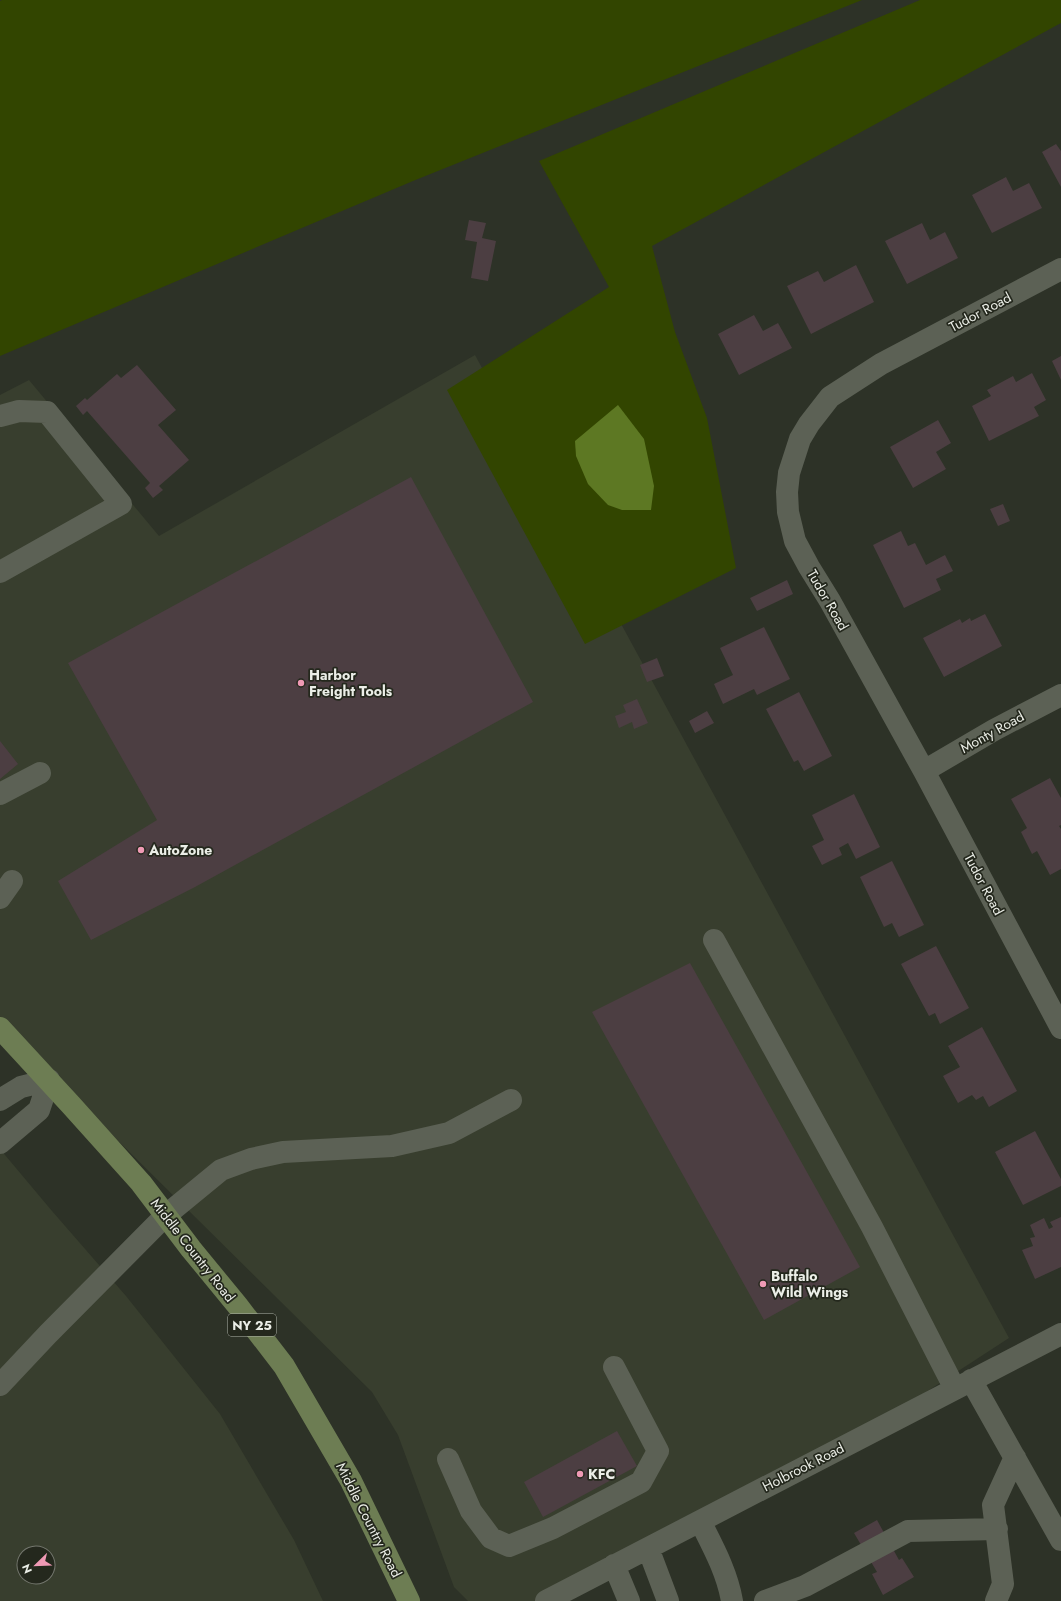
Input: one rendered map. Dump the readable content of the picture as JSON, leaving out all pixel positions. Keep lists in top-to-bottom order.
{
  "streets": {
    "main road": ["Middle Country Road", "NY 25"],
    "street": ["Tudor Road", "Monty Road", "Holbrook Road"]
  },
  "crossings": [
    ["Tudor Road", "Monty Road"]
  ],
  "places": [
    "Harbor Freight Tools",
    "AutoZone",
    "Buffalo Wild Wings",
    "KFC"
  ],
  "north": "bottom left"
}
